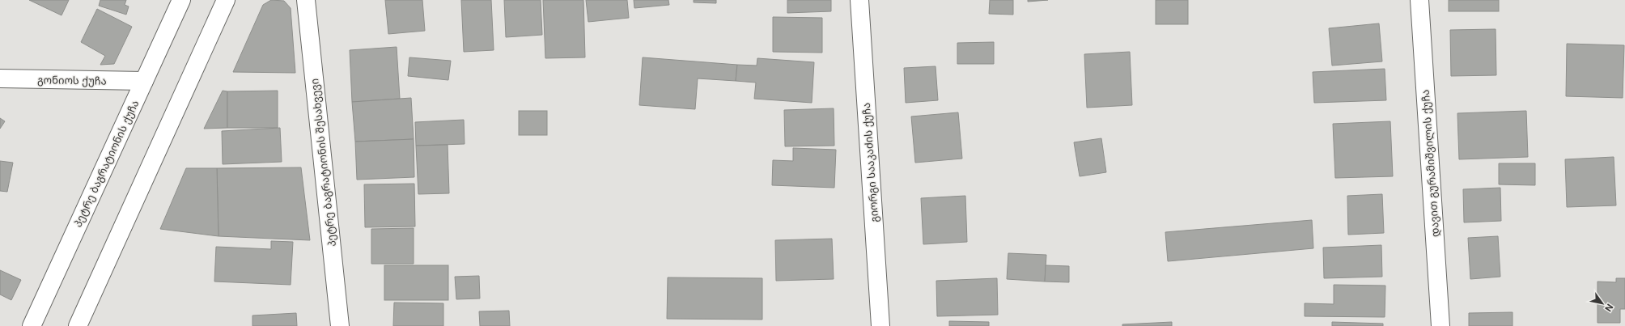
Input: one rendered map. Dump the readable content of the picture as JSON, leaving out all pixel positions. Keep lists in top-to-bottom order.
{
  "streets": {
    "street": [
      "გონიოს ქუჩა",
      "პეტრე ბაგრატიონის შესახვევი",
      "გიორგი სააკაძის ქუჩა",
      "პეტრე ბაგრატიონის ქუჩა",
      "დავით გურამიშვილის ქუჩა"
    ]
  },
  "crossings": [
    ["გონიოს ქუჩა", "პეტრე ბაგრატიონის ქუჩა"]
  ],
  "north": "bottom right"
}
